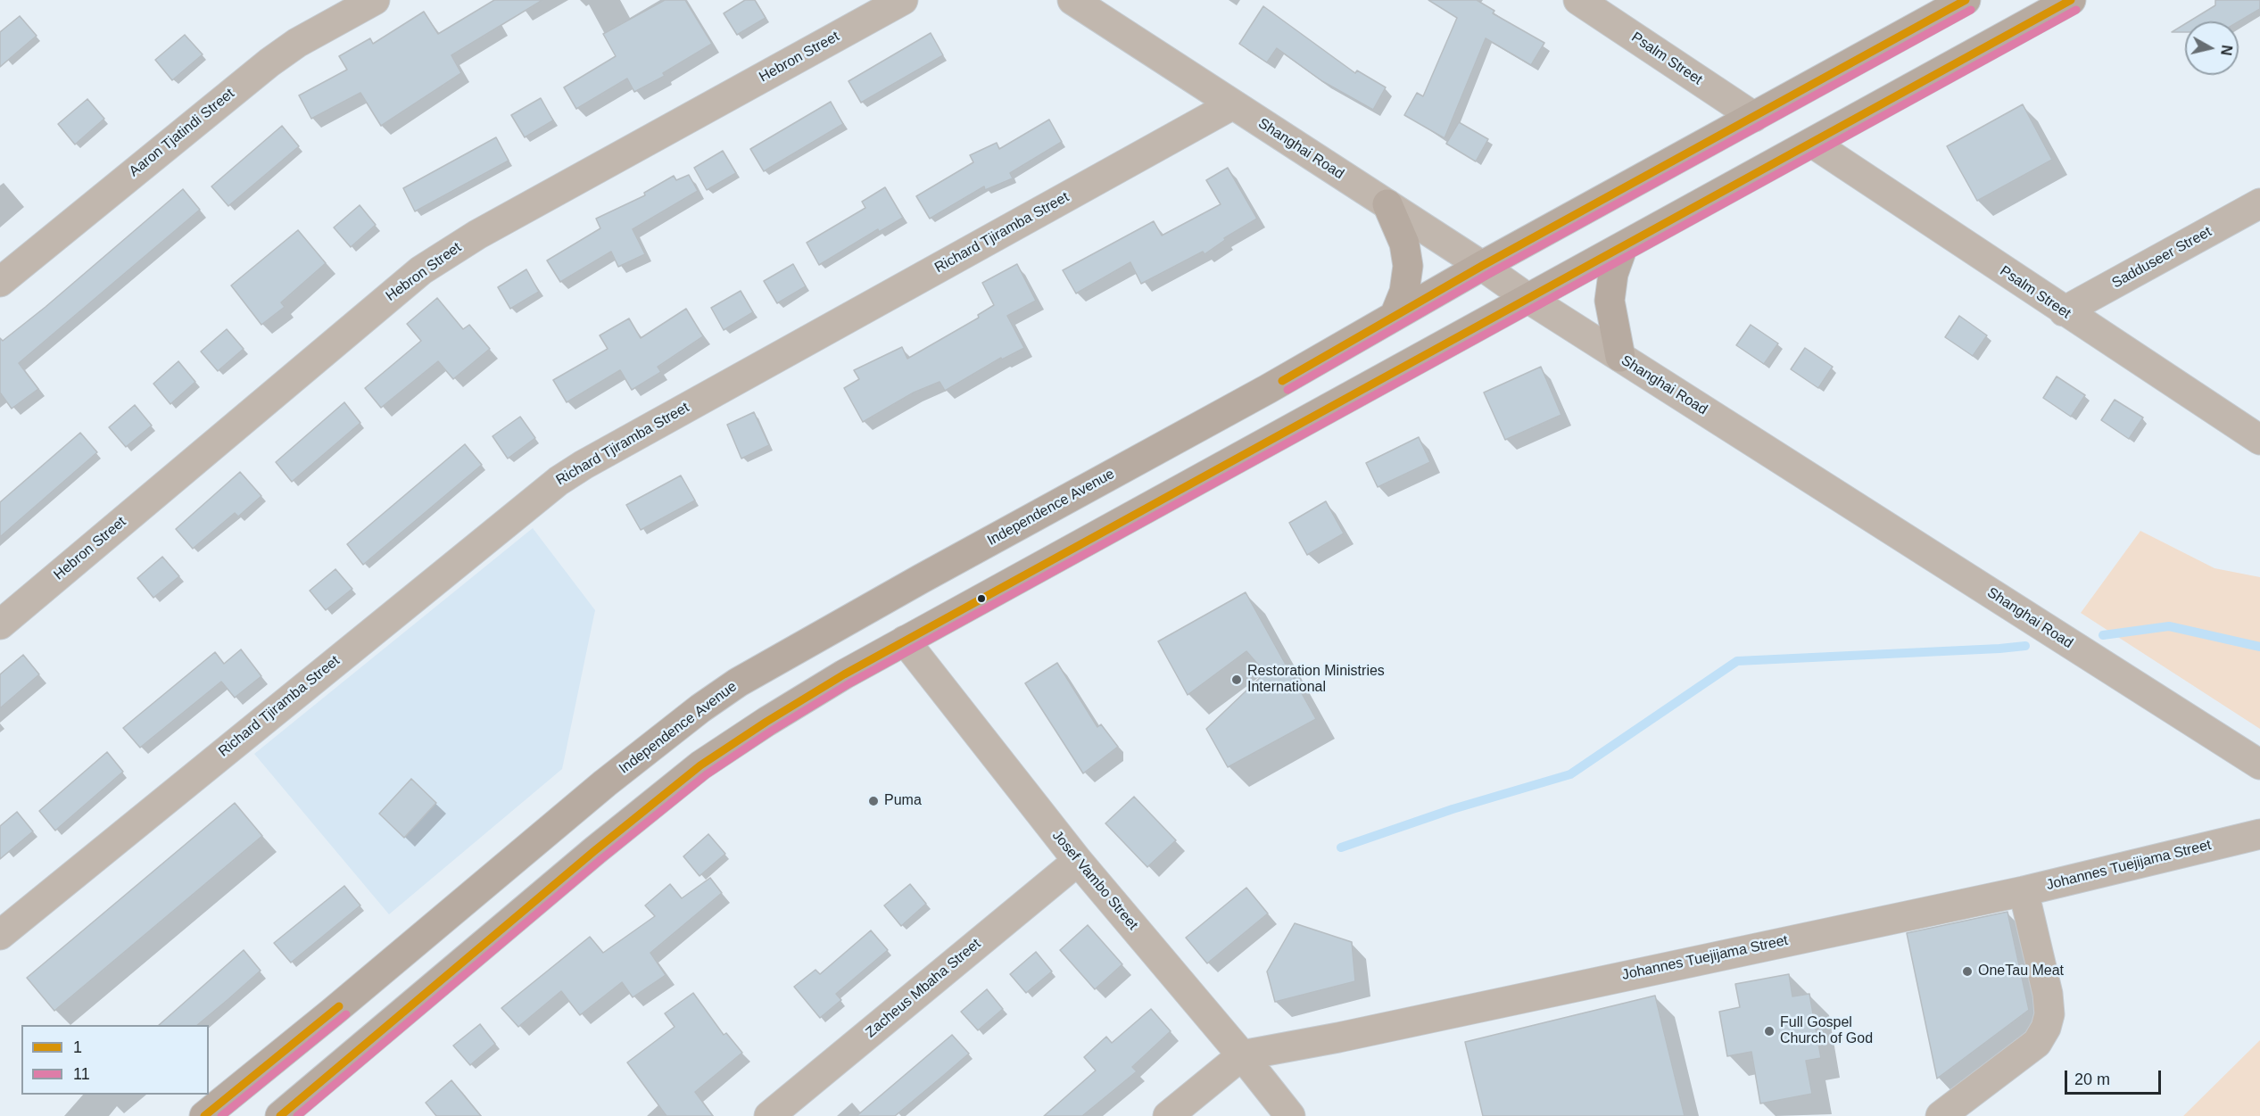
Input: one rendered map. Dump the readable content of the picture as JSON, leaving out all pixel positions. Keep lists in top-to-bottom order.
{
  "streets": {
    "main road": ["Independence Avenue"],
    "street": [
      "Hebron Street",
      "Psalm Street",
      "Aaron Tjatindi Street",
      "Shanghai Road",
      "Richard Tjiramba Street",
      "Sadduseer Street",
      "Johannes Tuejijama Street",
      "Josef Vambo Street",
      "Zacheus Mbaha Street"
    ]
  },
  "crossings": [
    ["Psalm Street", "Sadduseer Street"],
    ["Psalm Street", "Independence Avenue"],
    ["Shanghai Road", "Richard Tjiramba Street"],
    ["Shanghai Road", "Independence Avenue"],
    ["Johannes Tuejijama Street", "Josef Vambo Street"],
    ["Josef Vambo Street", "Zacheus Mbaha Street"]
  ],
  "places": [
    "Restoration Ministries International",
    "Puma",
    "OneTau Meat",
    "Full Gospel Church of God"
  ],
  "lines": ["transit line 1", "transit line 11"],
  "legend": ["1", "11"],
  "scale_bar": "20 m",
  "north": "right"
}
